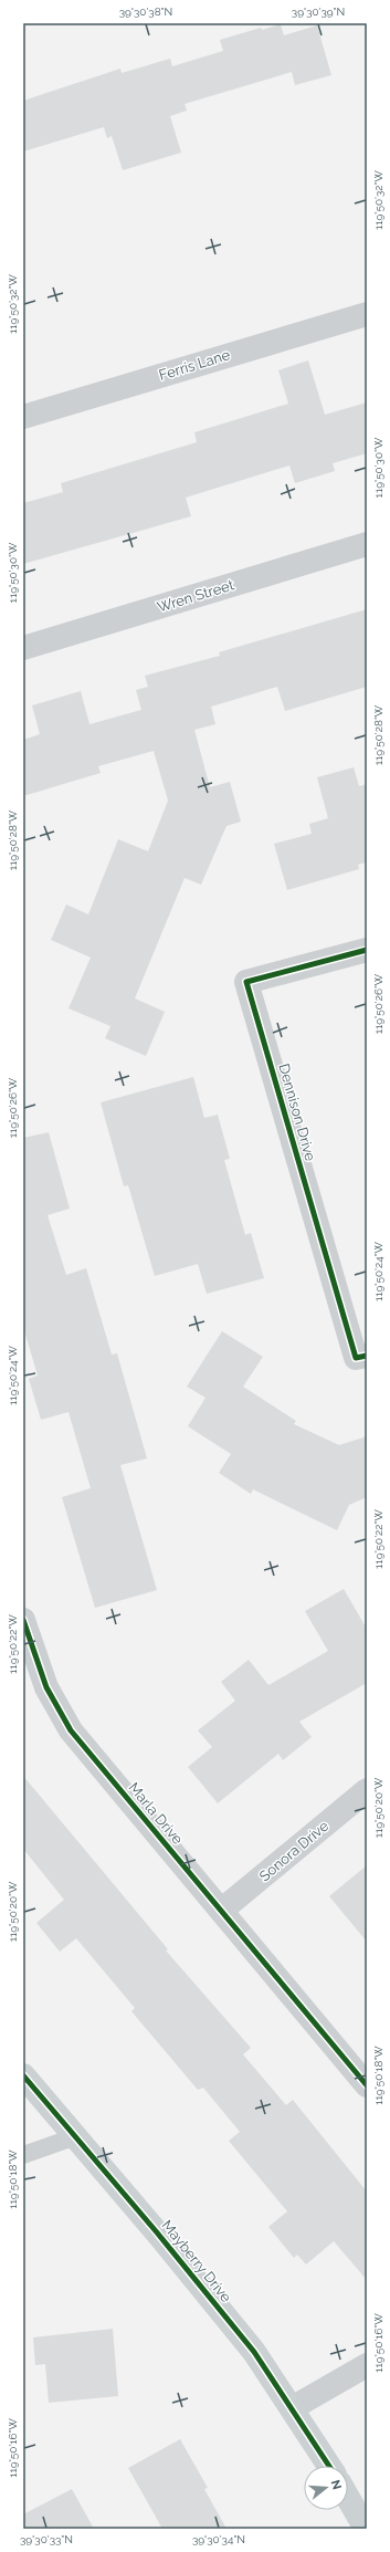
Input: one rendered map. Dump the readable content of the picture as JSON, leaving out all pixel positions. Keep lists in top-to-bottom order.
{
  "streets": {
    "main road": ["Mayberry Drive"],
    "street": [
      "Ferris Lane",
      "Wren Street",
      "Dennison Drive",
      "Marla Drive",
      "Sonora Drive"
    ]
  },
  "crossings": [
    ["Marla Drive", "Sonora Drive"]
  ],
  "north": "right",
  "coordinates": [
    "39°30'38\"N",
    "39°30'39\"N",
    "119°50'32\"W",
    "119°50'30\"W",
    "119°50'28\"W",
    "119°50'26\"W",
    "119°50'24\"W",
    "119°50'22\"W",
    "119°50'20\"W",
    "119°50'18\"W",
    "119°50'16\"W",
    "39°30'33\"N",
    "39°30'34\"N"
  ]
}
